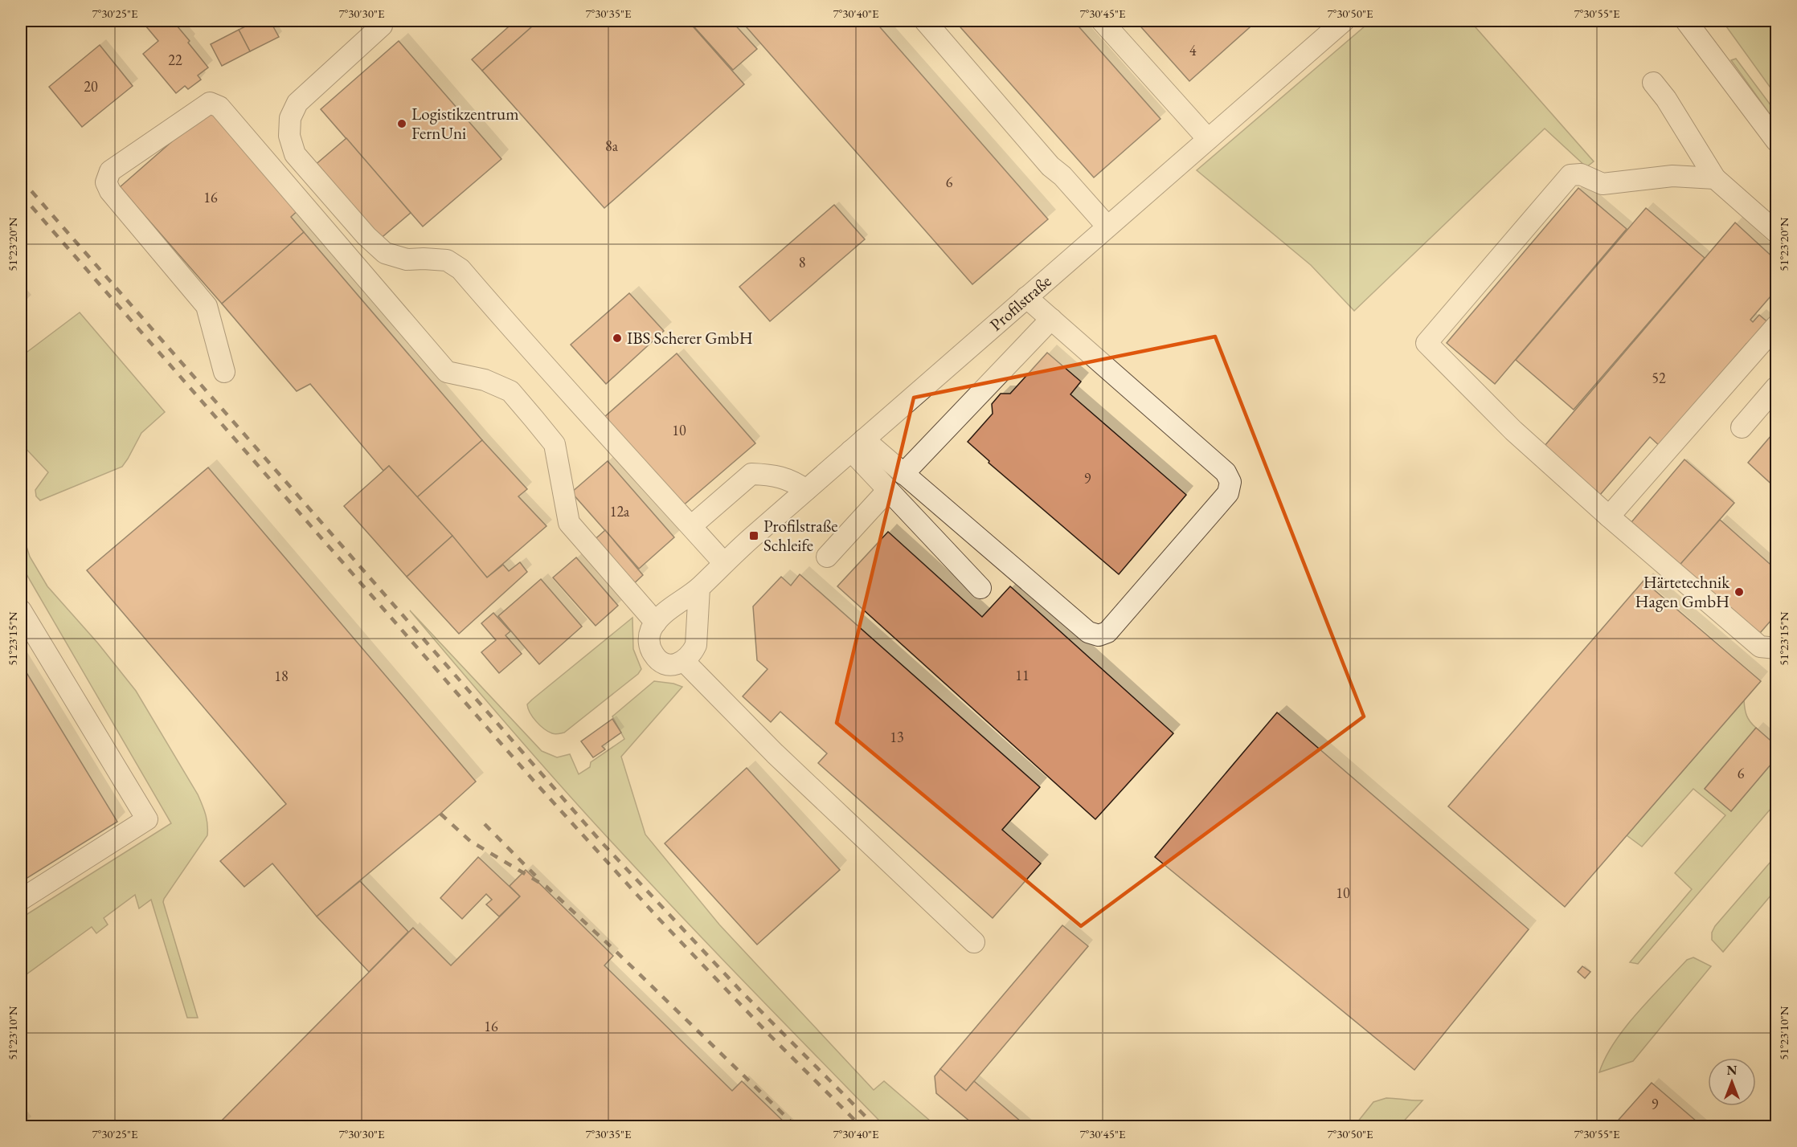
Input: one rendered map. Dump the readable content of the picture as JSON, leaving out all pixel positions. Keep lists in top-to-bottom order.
{
  "streets": {
    "street": ["Profilstraße"]
  },
  "places": {
    "other": ["Logistikzentrum FernUni", "IBS Scherer GmbH", "Härtetechnik Hagen GmbH"],
    "transit": ["Profilstraße Schleife"]
  },
  "house_numbers": [
    "4",
    "22",
    "20",
    "8a",
    "6",
    "16",
    "8",
    "52",
    "10",
    "9",
    "12a",
    "11",
    "18",
    "13",
    "6",
    "10",
    "16",
    "9"
  ],
  "north": "top",
  "coordinates": [
    "7°30'25\"E",
    "7°30'30\"E",
    "7°30'35\"E",
    "7°30'40\"E",
    "7°30'45\"E",
    "7°30'50\"E",
    "7°30'55\"E",
    "51°23'20\"N",
    "51°23'15\"N",
    "51°23'10\"N"
  ]
}
